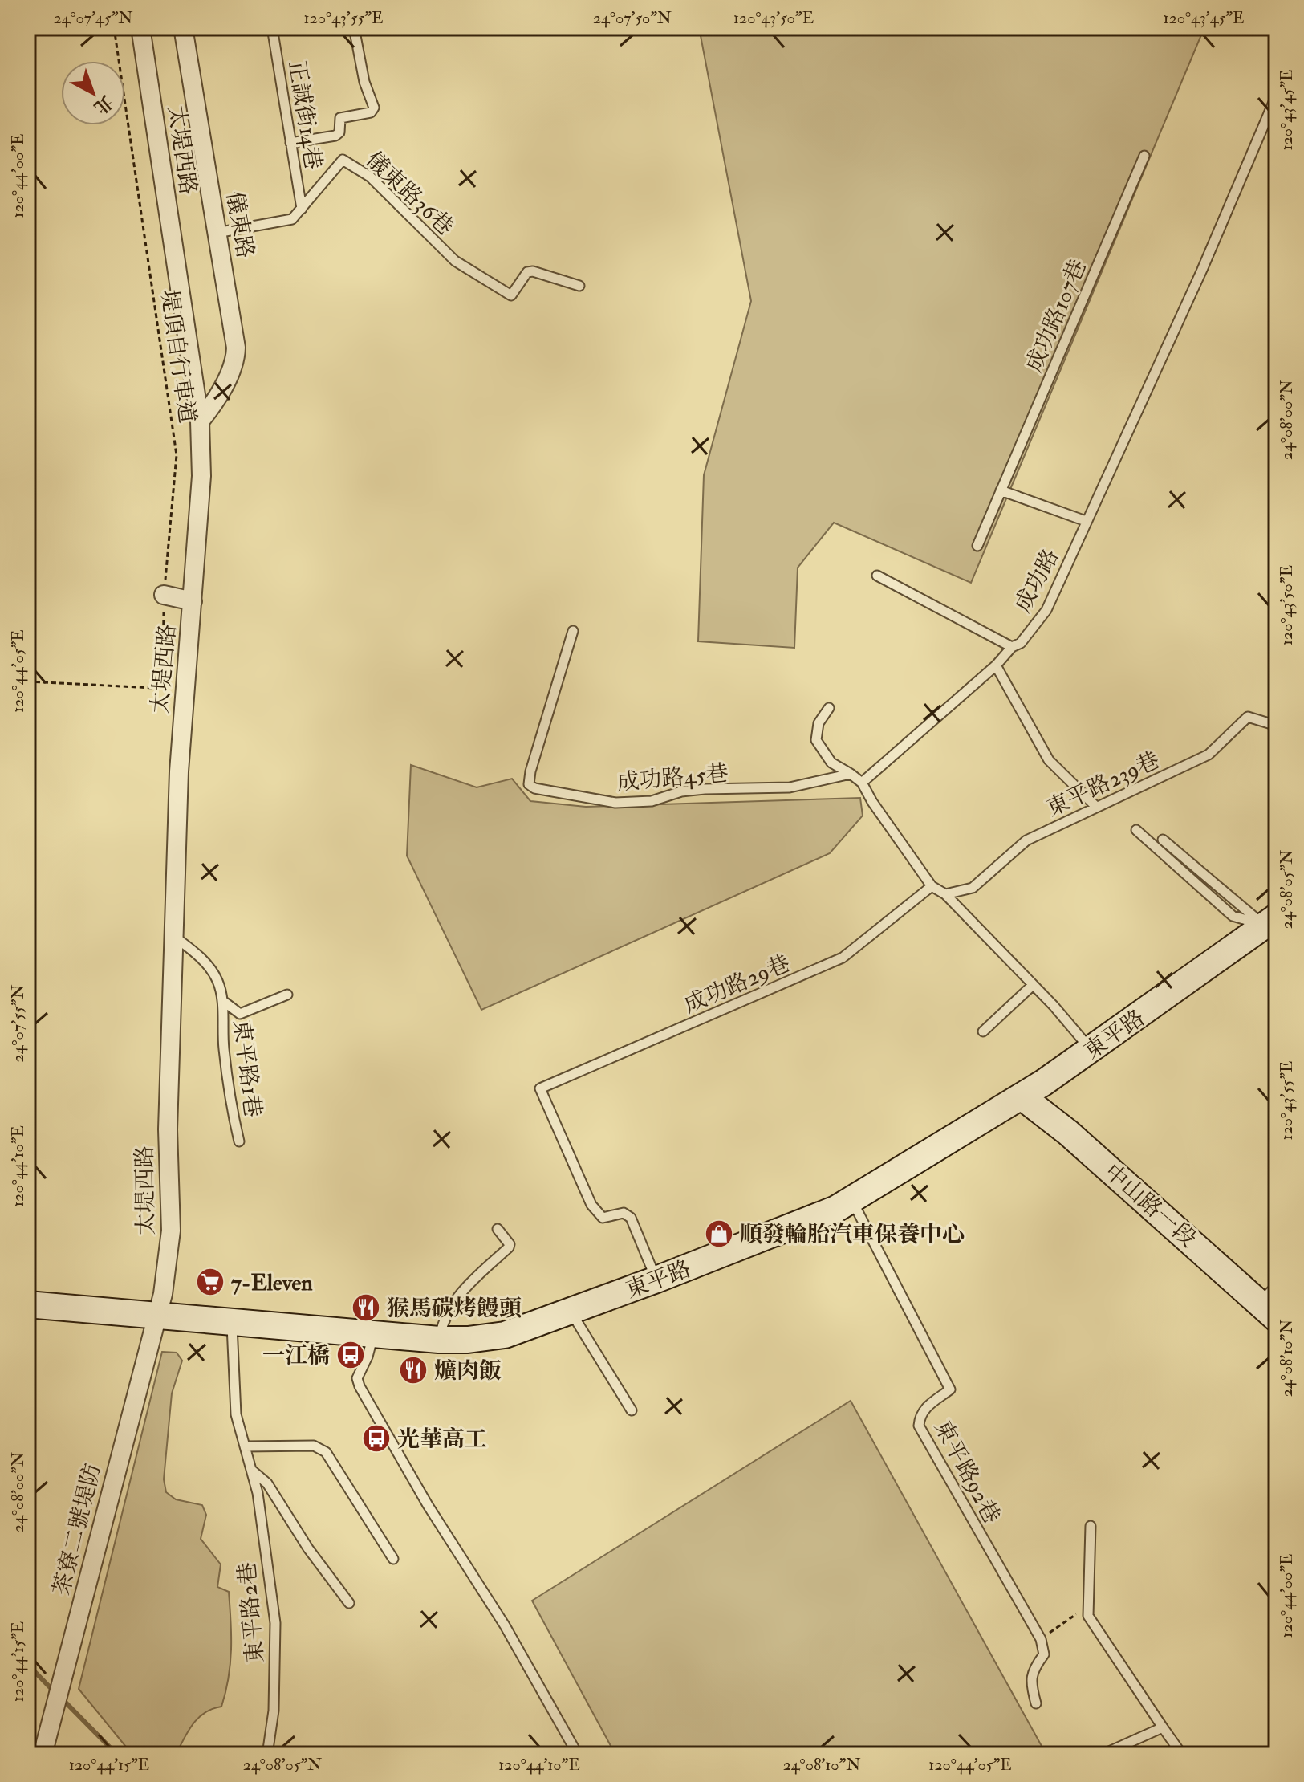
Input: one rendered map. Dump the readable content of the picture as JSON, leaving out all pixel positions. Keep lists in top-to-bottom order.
{
  "streets": {
    "main road": ["東平路", "中山路一段"],
    "street": ["太堤西路", "儀東路", "茶寮二號堤防"],
    "lane": [
      "正誠街14巷",
      "儀東路36巷",
      "成功路107巷",
      "成功路",
      "成功路45巷",
      "東平路239巷",
      "成功路29巷",
      "東平路1巷",
      "東平路92巷",
      "東平路2巷"
    ],
    "path": ["堤頂自行車道"]
  },
  "crossings": [
    ["正誠街14巷", "儀東路36巷"],
    ["太堤西路", "儀東路"],
    ["太堤西路", "東平路"],
    ["太堤西路", "東平路1巷"],
    ["太堤西路", "茶寮二號堤防"],
    ["儀東路36巷", "儀東路"],
    ["成功路29巷", "東平路"],
    ["東平路", "中山路一段"],
    ["東平路", "東平路92巷"],
    ["東平路", "茶寮二號堤防"],
    ["東平路", "東平路2巷"]
  ],
  "places": {
    "shop": ["順發輪胎汽車保養中心"],
    "supermarket": ["7-Eleven"],
    "restaurant": ["猴馬碳烤饅頭", "爌肉飯"],
    "bus stop": ["一江橋", "光華高工"]
  },
  "north": "bottom right",
  "coordinates": [
    "24°07'45\"N",
    "120°43'55\"E",
    "24°07'50\"N",
    "120°43'50\"E",
    "120°43'45\"E",
    "120°44'00\"E",
    "24°08'00\"N",
    "120°44'05\"E",
    "24°08'05\"N",
    "24°07'55\"N",
    "120°44'10\"E",
    "24°08'10\"N",
    "120°44'15\"E"
  ]
}
